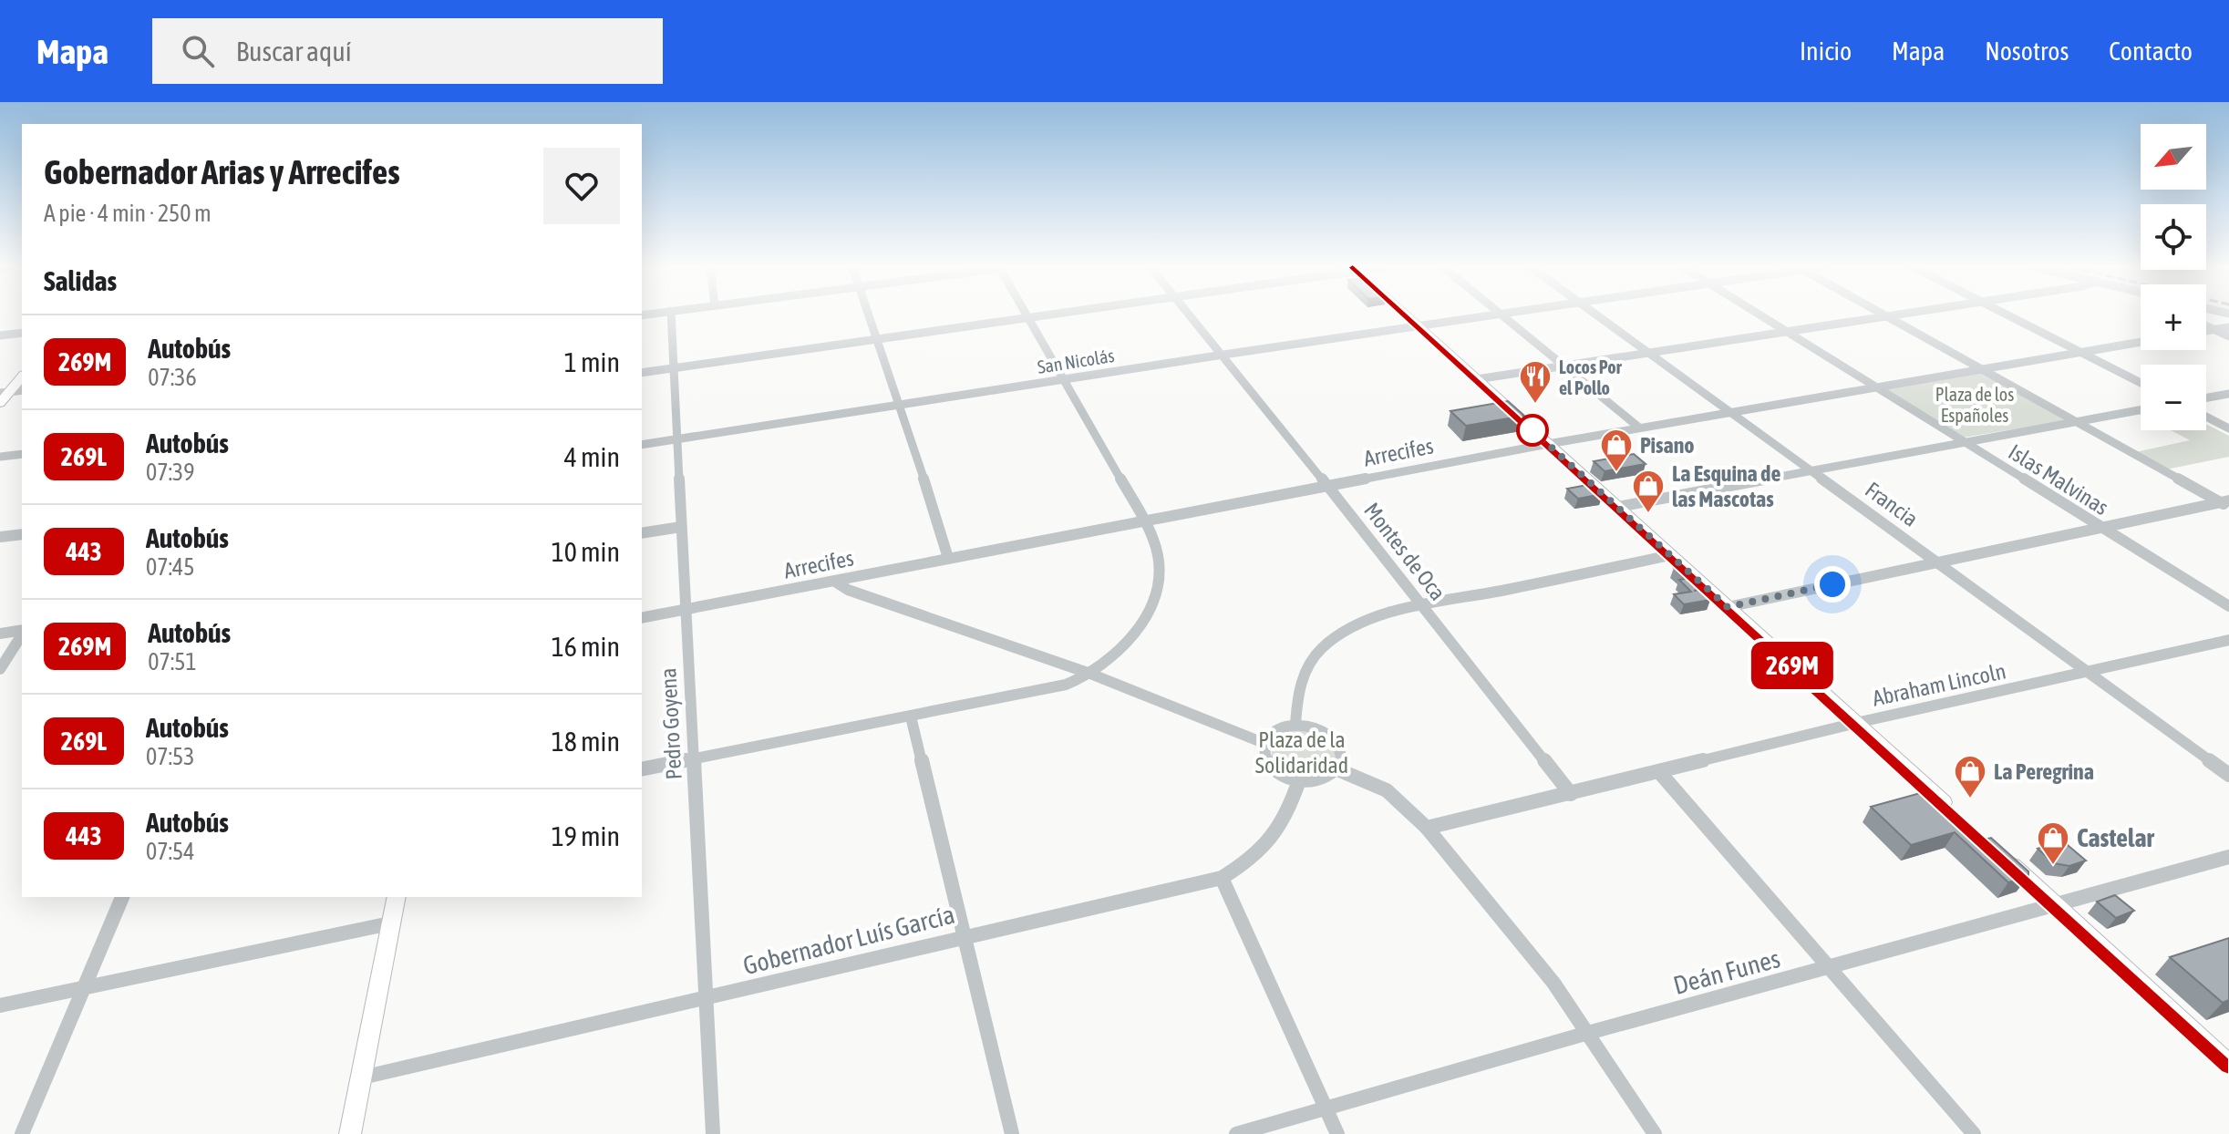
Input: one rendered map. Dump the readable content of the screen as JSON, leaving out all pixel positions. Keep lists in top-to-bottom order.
{
  "streets": {
    "street": [
      "San Nicolás",
      "Arrecifes",
      "Islas Malvinas",
      "Francia",
      "Montes de Oca",
      "Abraham Lincoln",
      "Pedro Goyena",
      "Gobernador Luís García",
      "Deán Funes"
    ]
  },
  "crossings": [
    ["San Nicolás", "Montes de Oca"],
    ["San Nicolás", "Pedro Goyena"],
    ["Arrecifes", "Islas Malvinas"],
    ["Arrecifes", "Francia"],
    ["Arrecifes", "Montes de Oca"],
    ["Arrecifes", "Pedro Goyena"],
    ["Francia", "Abraham Lincoln"],
    ["Montes de Oca", "Abraham Lincoln"],
    ["Pedro Goyena", "Gobernador Luís García"]
  ],
  "parks": ["Plaza de los Españoles", "Plaza de la Solidaridad"],
  "places": {
    "restaurant": ["Locos Por el Pollo"],
    "shop": [
      "Pisano",
      "La Esquina de las Mascotas",
      "La Peregrina",
      "Castelar"
    ]
  },
  "lines": ["bus line 269M"],
  "north": "bottom left",
  "page": {
    "header": "Mapa",
    "search": "Buscar aquí",
    "nav": [
      "Inicio",
      "Mapa",
      "Nosotros",
      "Contacto"
    ],
    "on_map": "269M",
    "map_buttons": ["+", "−"],
    "heading": [
      ["Gobernador Arias y Arrecifes", "A pie · 4 min · 250 m"],
      "Salidas"
    ],
    "list": [
      {
        "mark": "269M",
        "name": "Autobús",
        "note": "07:36",
        "value": "1 min"
      },
      {
        "mark": "269L",
        "name": "Autobús",
        "note": "07:39",
        "value": "4 min"
      },
      {
        "mark": "443",
        "name": "Autobús",
        "note": "07:45",
        "value": "10 min"
      },
      {
        "mark": "269M",
        "name": "Autobús",
        "note": "07:51",
        "value": "16 min"
      },
      {
        "mark": "269L",
        "name": "Autobús",
        "note": "07:53",
        "value": "18 min"
      },
      {
        "mark": "443",
        "name": "Autobús",
        "note": "07:54",
        "value": "19 min"
      }
    ]
  }
}
